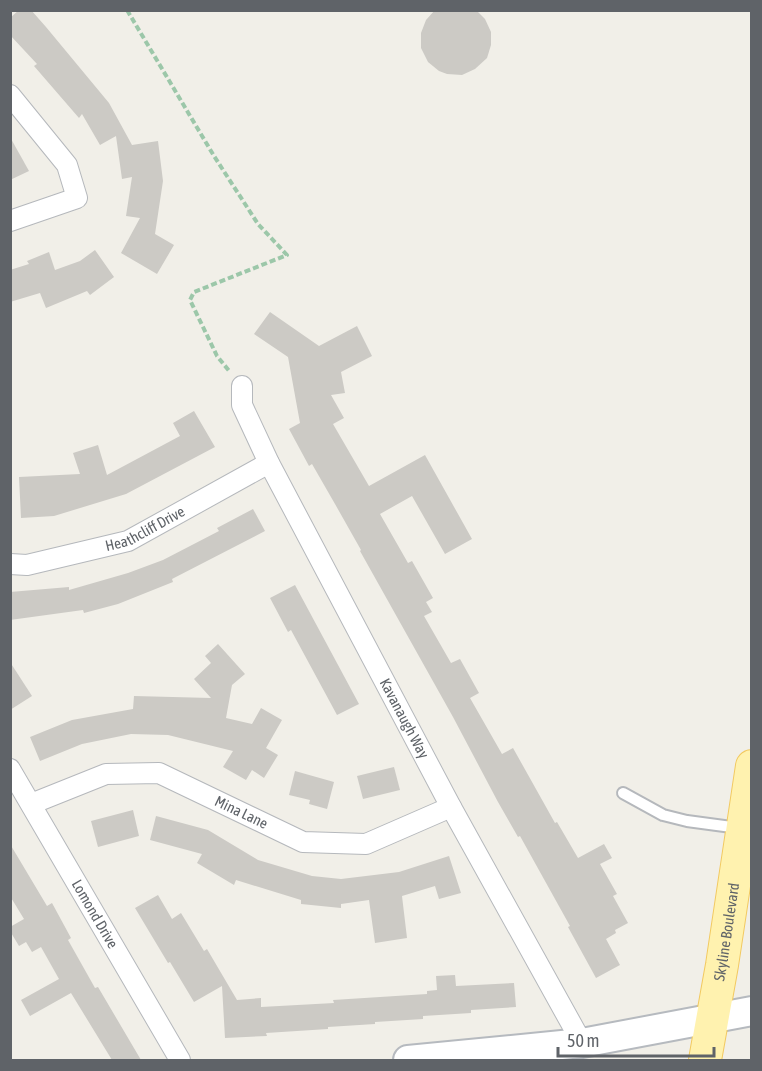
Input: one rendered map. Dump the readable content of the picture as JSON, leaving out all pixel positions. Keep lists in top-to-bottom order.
{
  "streets": {
    "main road": ["Skyline Boulevard"],
    "street": [
      "Heathcliff Drive",
      "Kavanaugh Way",
      "Mina Lane",
      "Lomond Drive"
    ]
  },
  "crossings": [
    ["Heathcliff Drive", "Kavanaugh Way"],
    ["Kavanaugh Way", "Mina Lane"],
    ["Mina Lane", "Lomond Drive"]
  ],
  "scale_bar": "50 m"
}
